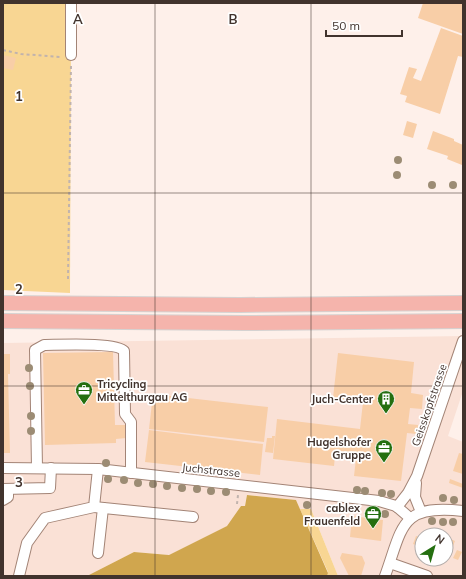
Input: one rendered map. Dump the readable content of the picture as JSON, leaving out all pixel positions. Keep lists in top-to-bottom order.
{
  "streets": {
    "street": ["Geisskopfstrasse", "Juchstrasse"]
  },
  "crossings": [
    ["Geisskopfstrasse", "Juchstrasse"]
  ],
  "places": {
    "office": ["Tricycling Mittelthurgau AG", "Hugelshofer Gruppe", "cablex Frauenfeld"],
    "building": ["Juch-Center"]
  },
  "scale_bar": "50 m",
  "north": "top right",
  "grid": {
    "columns": ["A", "B"],
    "rows": ["1", "2", "3"]
  }
}
